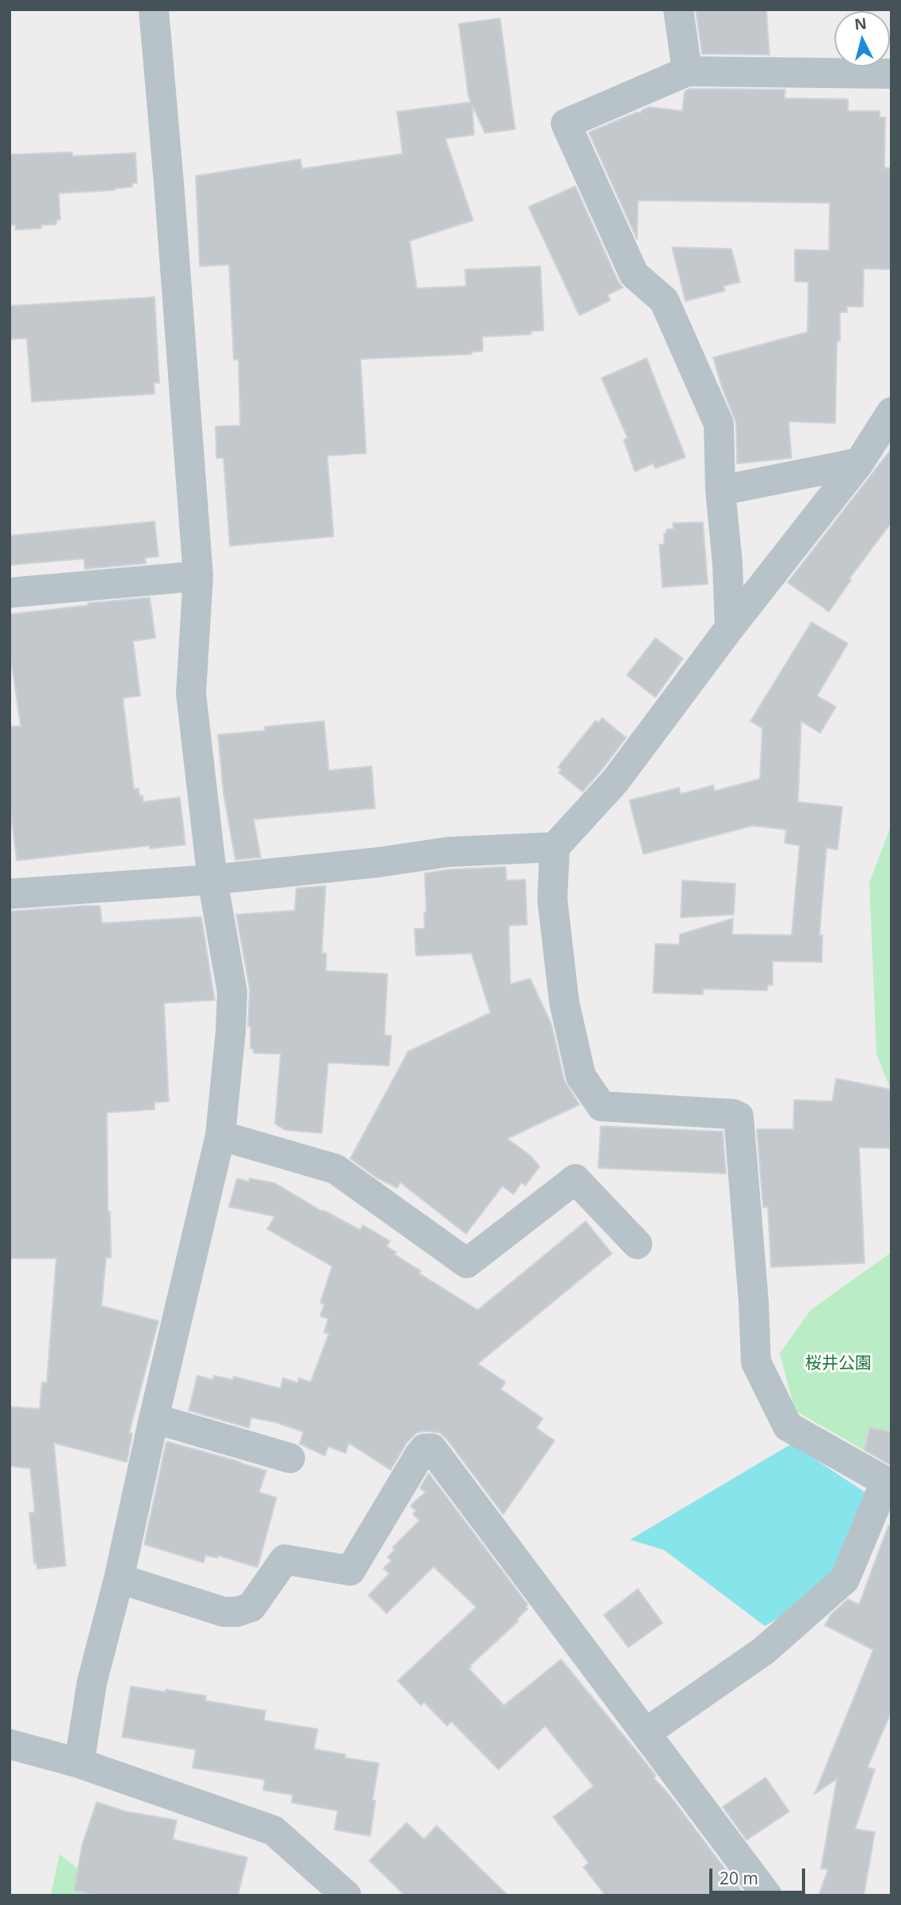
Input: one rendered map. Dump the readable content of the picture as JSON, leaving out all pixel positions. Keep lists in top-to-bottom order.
{
  "parks": ["桜井公園"],
  "scale_bar": "20 m",
  "north": "top"
}
